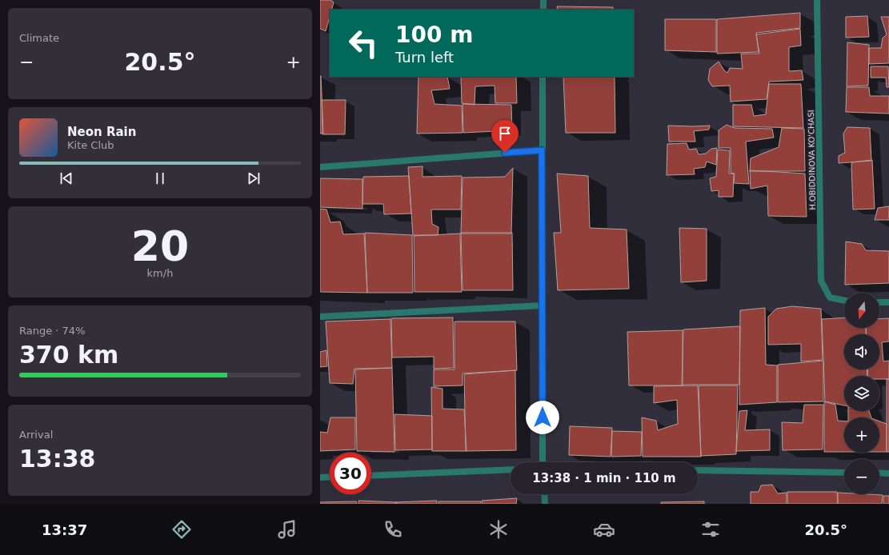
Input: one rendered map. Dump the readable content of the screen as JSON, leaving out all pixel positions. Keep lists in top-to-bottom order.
{
  "streets": {
    "street": ["H.OBIDDINOVA KO'CHASI"]
  },
  "north": "bottom",
  "page": {
    "tile": [
      "Climate",
      ["20", "km/h"],
      ["Range · 74%", "370 km"],
      ["Arrival", "13:38"]
    ],
    "turn": ["100 m", "Turn left"],
    "heat": ["−", "20.5°", "+"],
    "song": ["Neon Rain", "Kite Club"],
    "map_buttons": ["+", "−"],
    "limit": "30",
    "trip": "13:38 · 1 min · 110 m",
    "tabs": ["13:37", "20.5°"]
  }
}
